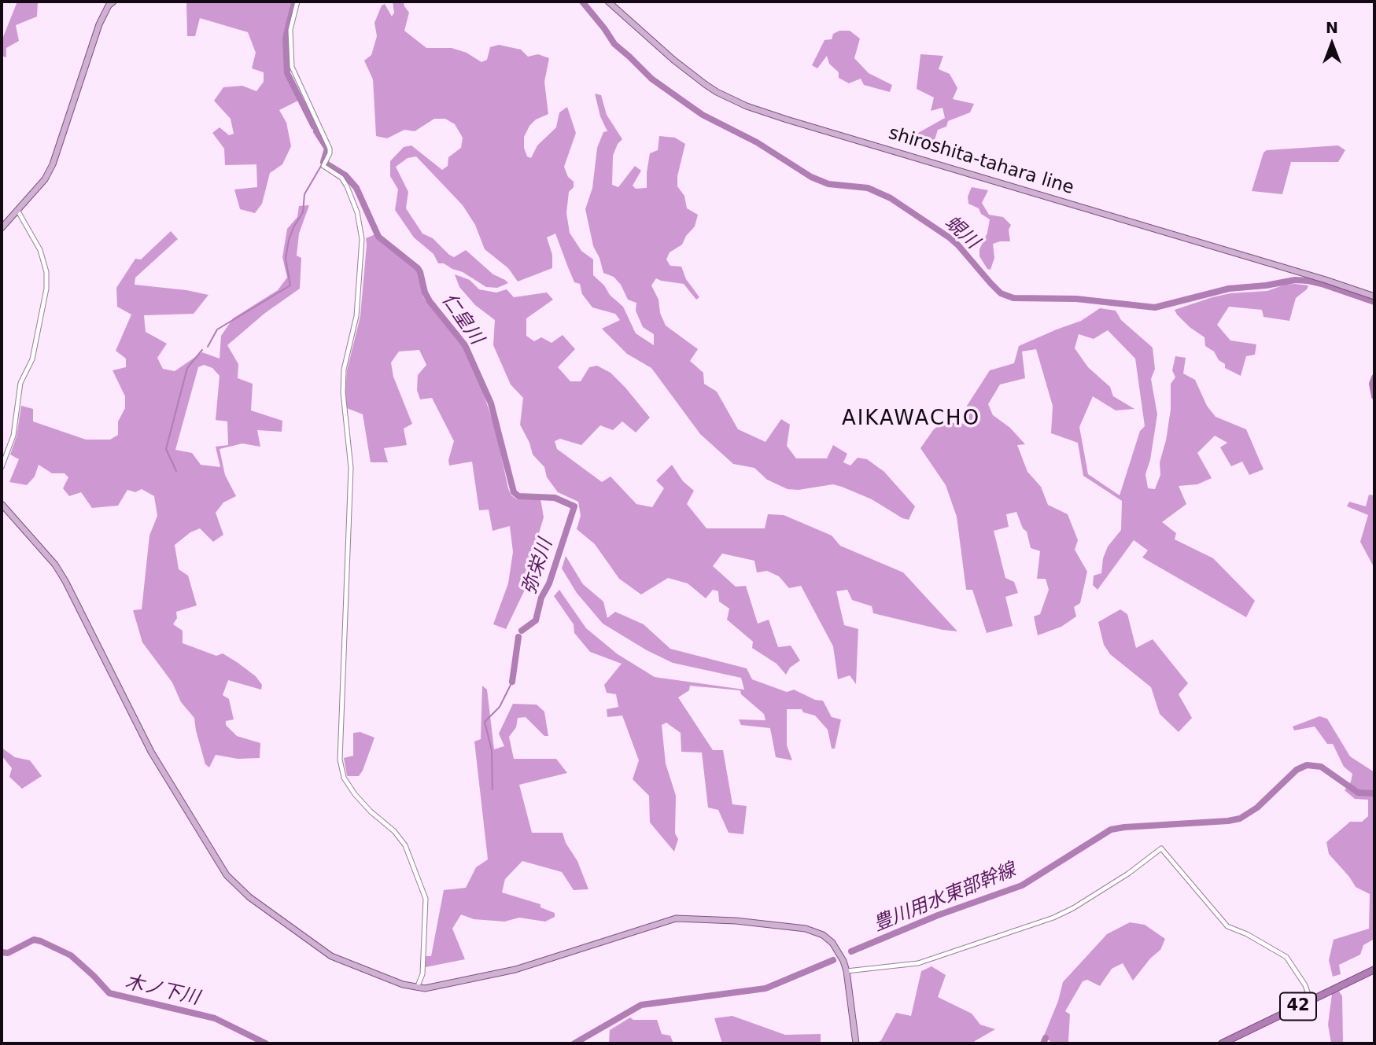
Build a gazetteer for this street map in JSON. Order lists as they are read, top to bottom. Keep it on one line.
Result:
{"streets":{"highway":["42"],"main road":["shiroshita-tahara line"]},"districts":["AIKAWACHO"],"water":["蜆川","仁皇川","弥栄川","豊川用水東部幹線","木ノ下川"],"north":"top"}
